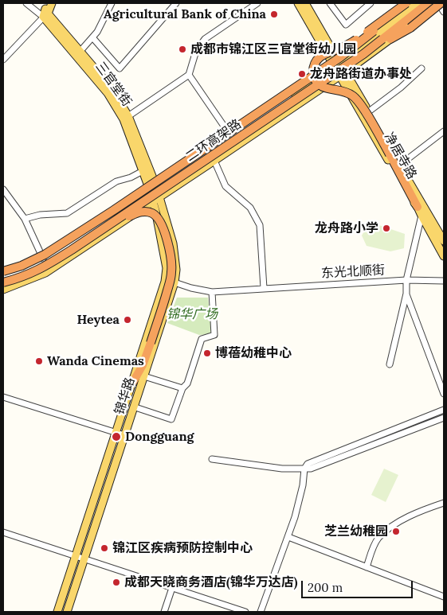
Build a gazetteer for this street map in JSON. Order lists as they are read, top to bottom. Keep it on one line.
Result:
{"streets":{"highway":["二环高架路"],"main road":["三官堂街","净居寺路","锦华路"],"street":["东光北顺街"]},"crossings":[["三官堂街","锦华路"],["东光北顺街","锦华路"]],"parks":["锦华广场"],"places":["Agricultural Bank of China","成都市锦江区三官堂街幼儿园","龙舟路街道办事处","龙舟路小学","Heytea","博蓓幼稚中心","Wanda Cinemas","Dongguang","芝兰幼稚园","锦江区疾病预防控制中心","成都天晓商务酒店(锦华万达店)"],"scale_bar":"200 m"}
